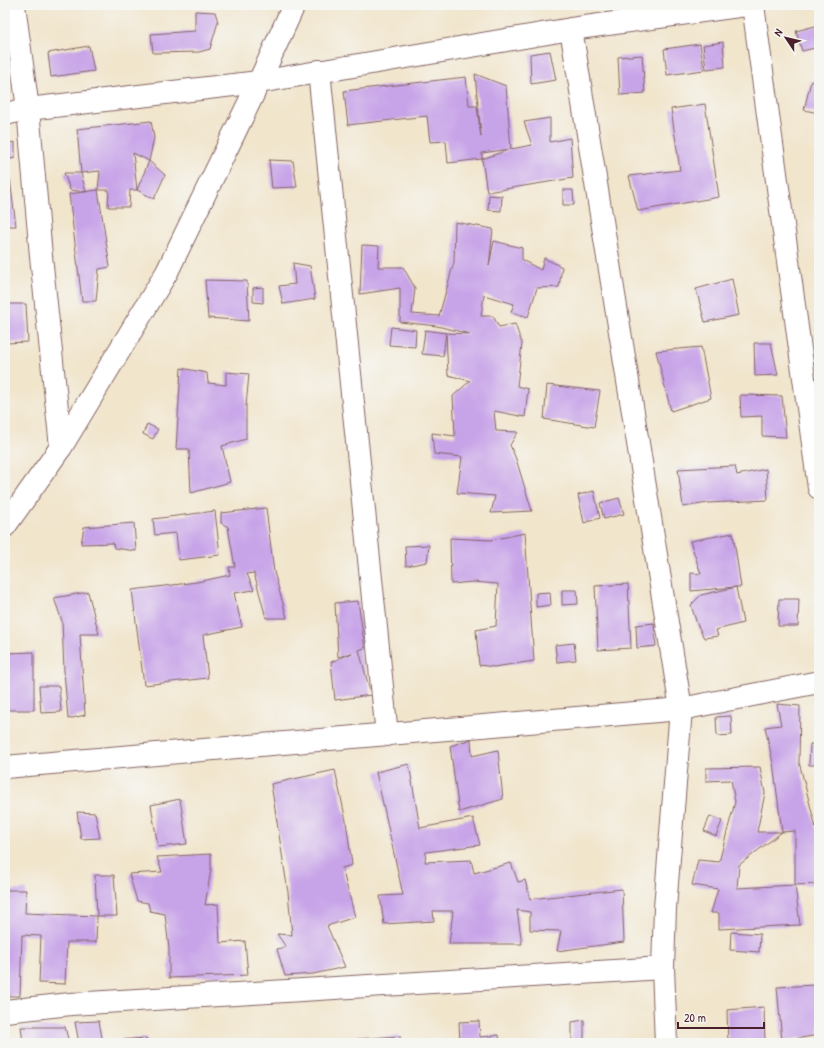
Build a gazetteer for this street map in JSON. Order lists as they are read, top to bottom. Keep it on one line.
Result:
{"scale_bar":"20 m","north":"top left"}
